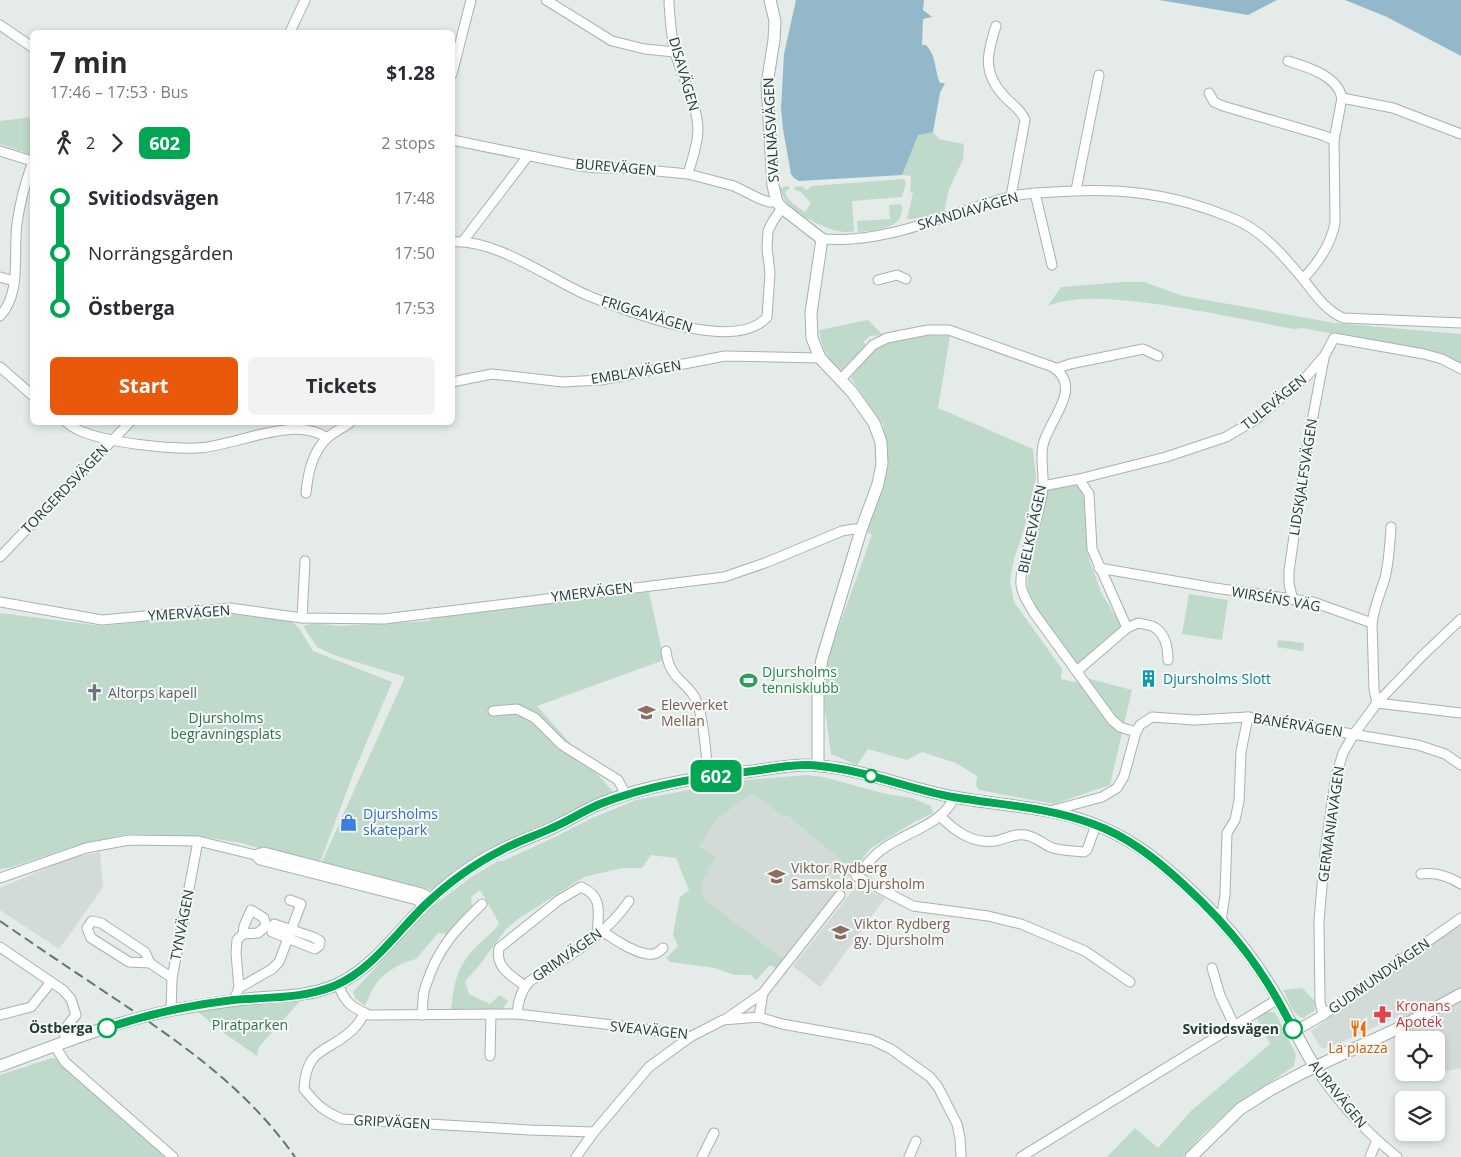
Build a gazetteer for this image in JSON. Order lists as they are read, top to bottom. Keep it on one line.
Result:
{"streets":{"street":["DISAVÄGEN","SVALNÄSVÄGEN","BUREVÄGEN","SKANDIAVÄGEN","FRIGGAVÄGEN","EMBLAVÄGEN","TULEVÄGEN","LIDSKJALFSVÄGEN","TORGERDSVÄGEN","BIELKEVÄGEN","YMERVÄGEN","WIRSÉNS VÄG","BANÉRVÄGEN","GERMANIAVÄGEN","TYNVÄGEN","GRIMVÄGEN","GUDMUNDVÄGEN","SVEAVÄGEN","AURAVÄGEN","GRIPVÄGEN"]},"crossings":[["DISAVÄGEN","BUREVÄGEN"],["SVALNÄSVÄGEN","BUREVÄGEN"],["SVALNÄSVÄGEN","FRIGGAVÄGEN"],["BUREVÄGEN","FRIGGAVÄGEN"],["TULEVÄGEN","LIDSKJALFSVÄGEN"],["TULEVÄGEN","BIELKEVÄGEN"],["LIDSKJALFSVÄGEN","WIRSÉNS VÄG"],["BIELKEVÄGEN","BANÉRVÄGEN"],["BANÉRVÄGEN","GERMANIAVÄGEN"],["GERMANIAVÄGEN","GUDMUNDVÄGEN"],["TYNVÄGEN","AURAVÄGEN"],["GRIMVÄGEN","SVEAVÄGEN"],["GUDMUNDVÄGEN","AURAVÄGEN"],["SVEAVÄGEN","AURAVÄGEN"],["SVEAVÄGEN","GRIPVÄGEN"]],"parks":["Djursholms begravningsplats","Piratparken"],"places":{"building":["Djursholms Slott"],"sports":["Djursholms tennisklubb"],"church":["Altorps kapell"],"school or university":["Elevverket Mellan","Viktor Rydberg Samskola Djursholm","Viktor Rydberg gy. Djursholm"],"shop":["Djursholms skatepark"],"pharmacy":["Kronans Apotek"],"other":["Östberga","Svitiodsvägen"],"restaurant":["La piazza"]},"lines":["bus line 602"],"page":{"on_map":"602","heading":["7 min","17:46 – 17:53 · Bus","$1.28"],"legs":["2","602","2 stops"],"list":[{"name":"Svitiodsvägen","value":"17:48"},{"name":"Norrängsgården","value":"17:50"},{"name":"Östberga","value":"17:53"}],"buttons":["Start","Tickets"]}}
